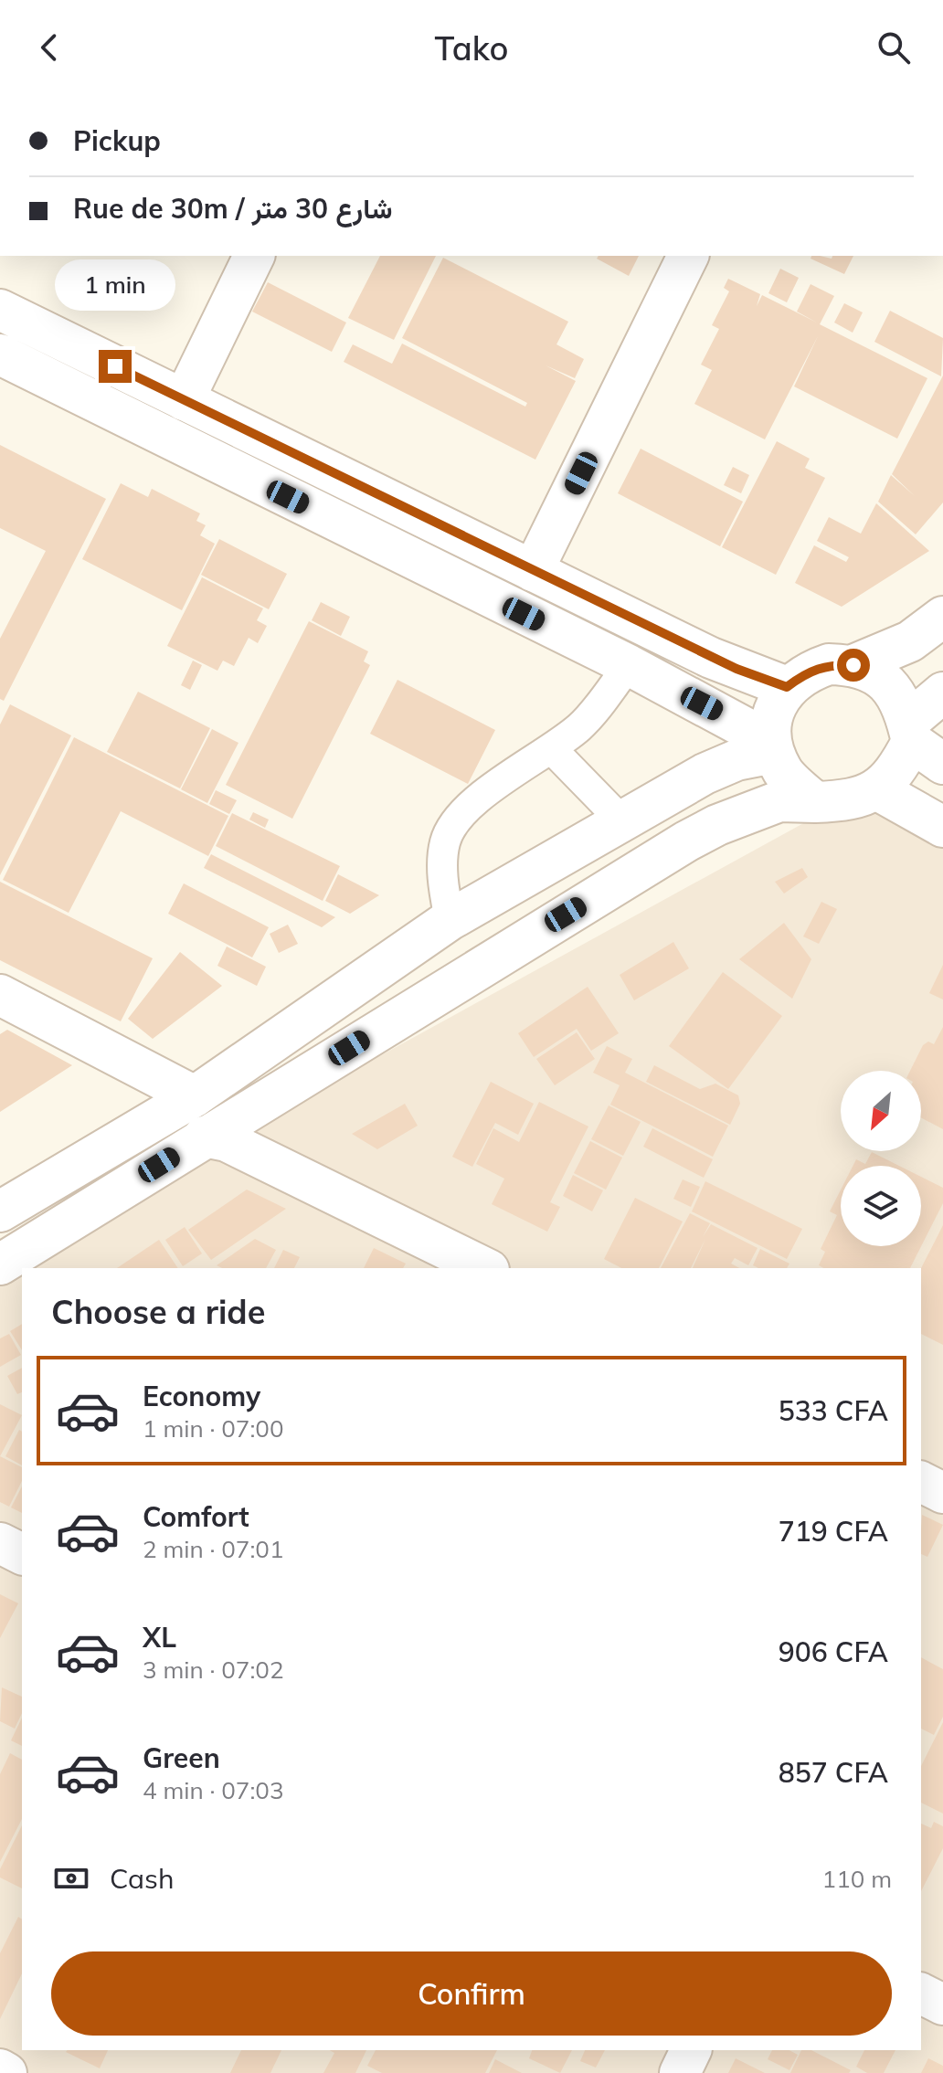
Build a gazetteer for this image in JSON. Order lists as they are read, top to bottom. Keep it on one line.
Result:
{"north":"bottom left","page":{"header":"Tako","banner":["Pickup","Rue de 30m / شارع 30 متر"],"bubble":"1 min","heading":"Choose a ride","list":[{"name":"Economy","note":"1 min · 07:00","value":"533 CFA"},{"name":"Comfort","note":"2 min · 07:01","value":"719 CFA"},{"name":"XL","note":"3 min · 07:02","value":"906 CFA"},{"name":"Green","note":"4 min · 07:03","value":"857 CFA"}],"pay":["Cash","110 m"],"buttons":"Confirm"}}
